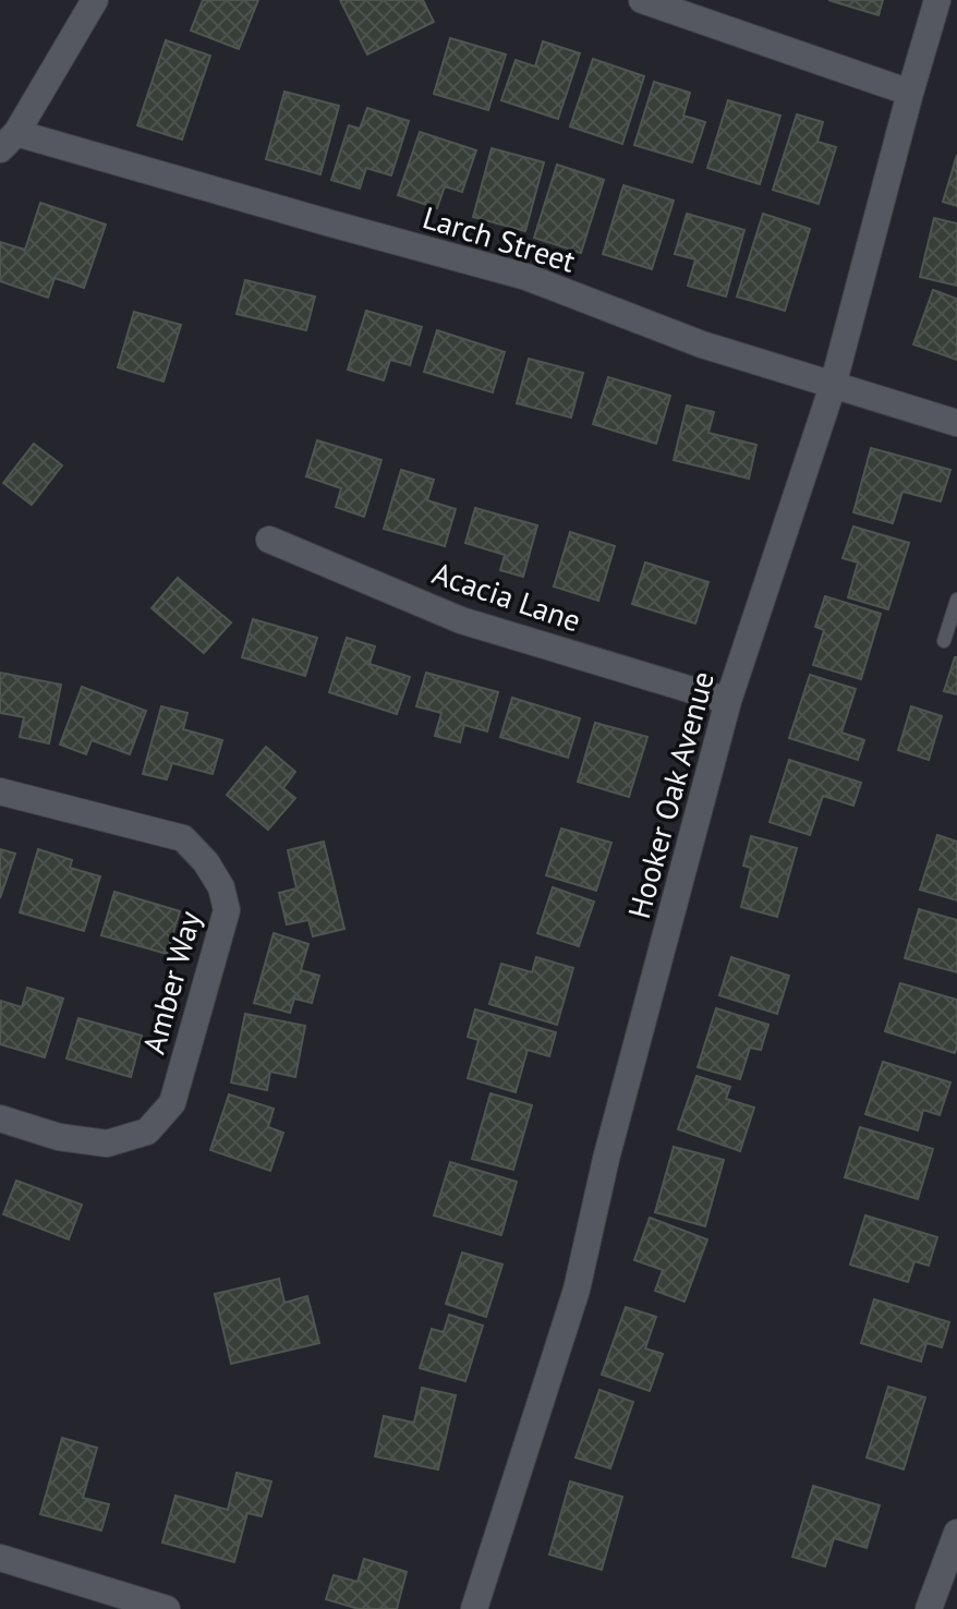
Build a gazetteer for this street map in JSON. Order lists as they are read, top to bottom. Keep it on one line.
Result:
{"streets":{"street":["Larch Street","Acacia Lane","Hooker Oak Avenue","Amber Way"]},"crossings":[["Larch Street","Hooker Oak Avenue"],["Acacia Lane","Hooker Oak Avenue"]]}
